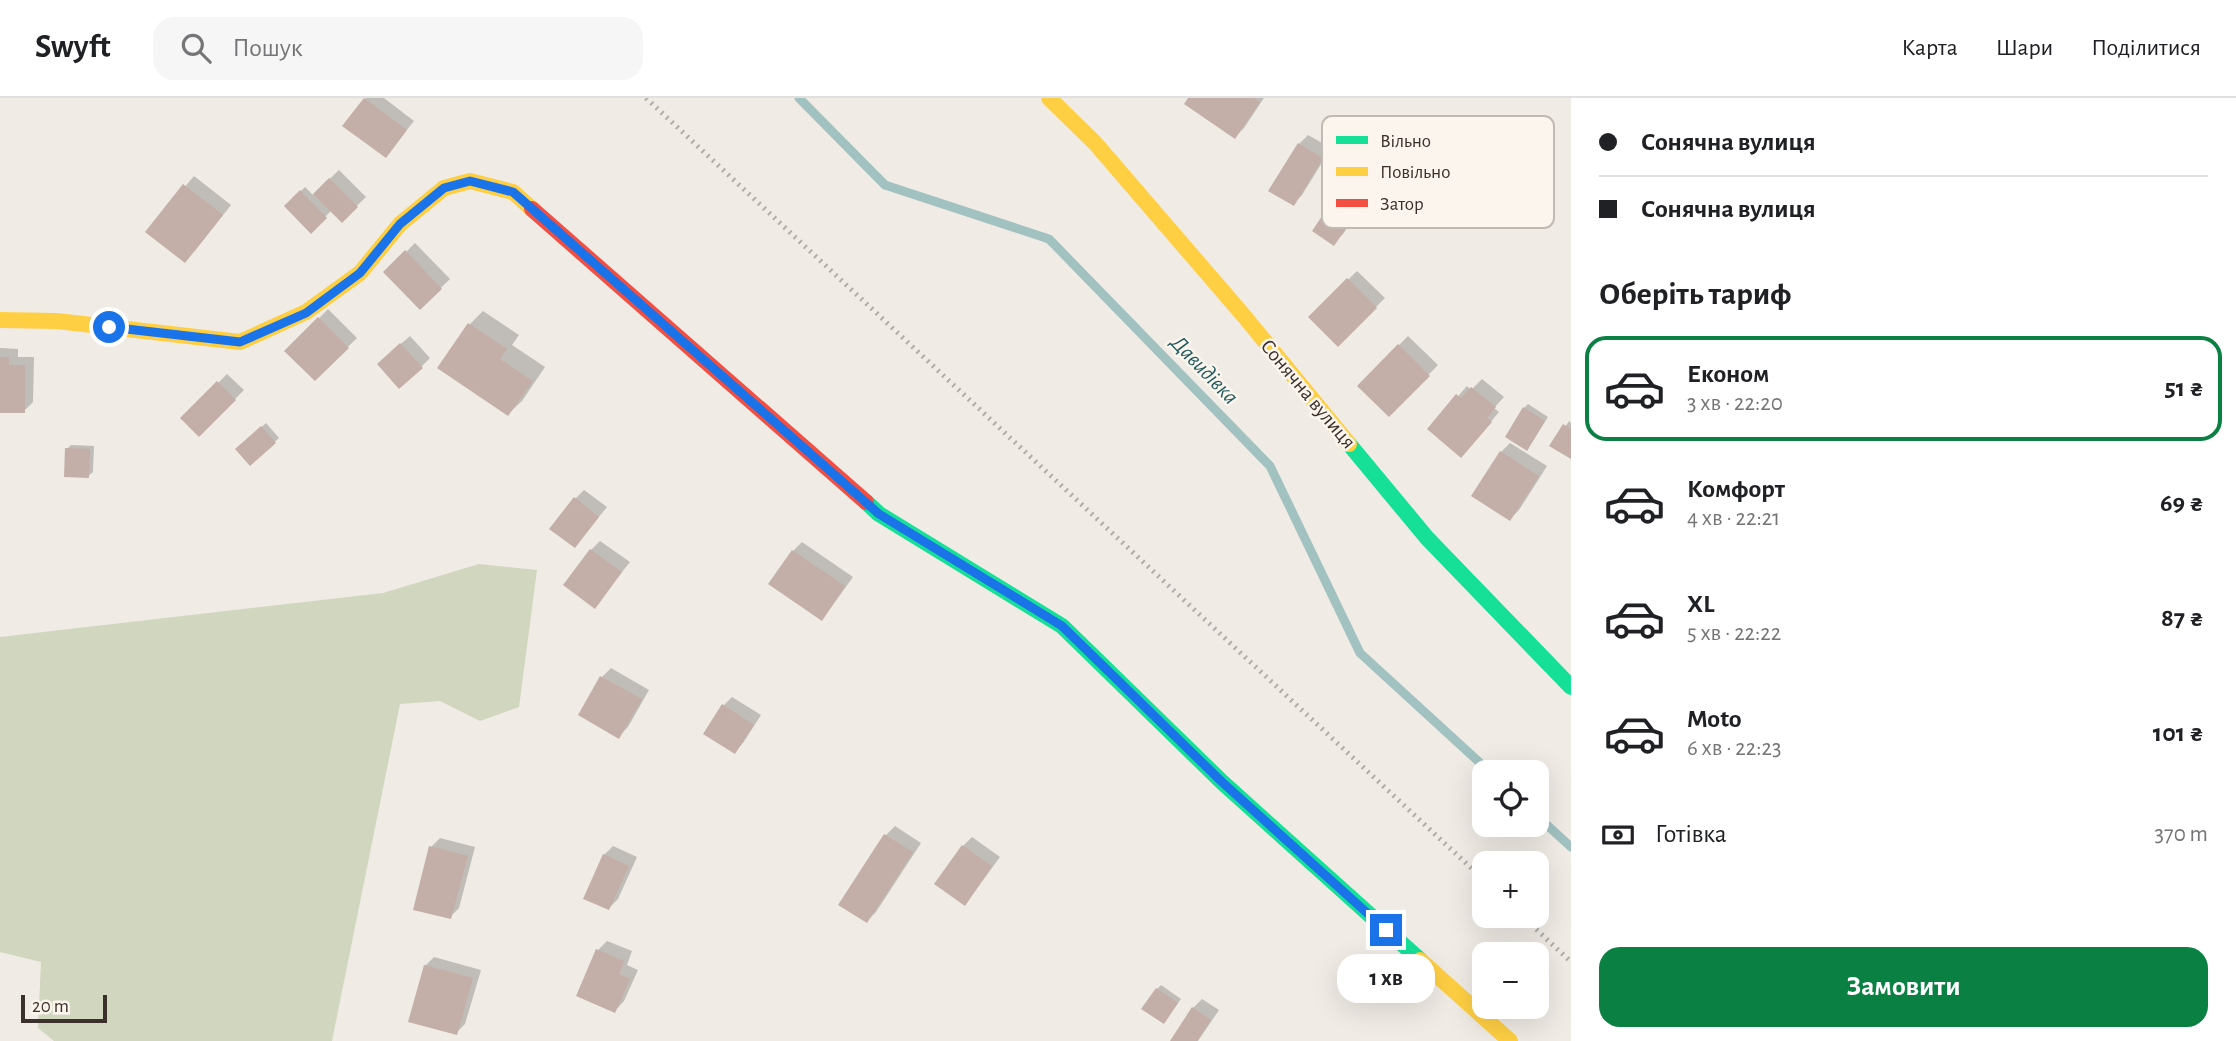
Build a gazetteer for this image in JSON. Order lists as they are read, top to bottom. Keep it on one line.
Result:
{"streets":{"street":["Сонячна вулиця"]},"water":["Давидівка"],"legend":["Вільно","Повільно","Затор"],"scale_bar":"20 m","page":{"header":"Swyft","search":"Пошук","nav":["Карта","Шари","Поділитися"],"banner":["Сонячна вулиця","Сонячна вулиця"],"heading":"Оберіть тариф","list":[{"name":"Економ","note":"3 хв · 22:20","value":"51 ₴"},{"name":"Комфорт","note":"4 хв · 22:21","value":"69 ₴"},{"name":"XL","note":"5 хв · 22:22","value":"87 ₴"},{"name":"Moto","note":"6 хв · 22:23","value":"101 ₴"}],"map_buttons":["+","−"],"pay":["Готівка","370 m"],"buttons":"Замовити","bubble":"1 хв","scale":"20 m"}}
